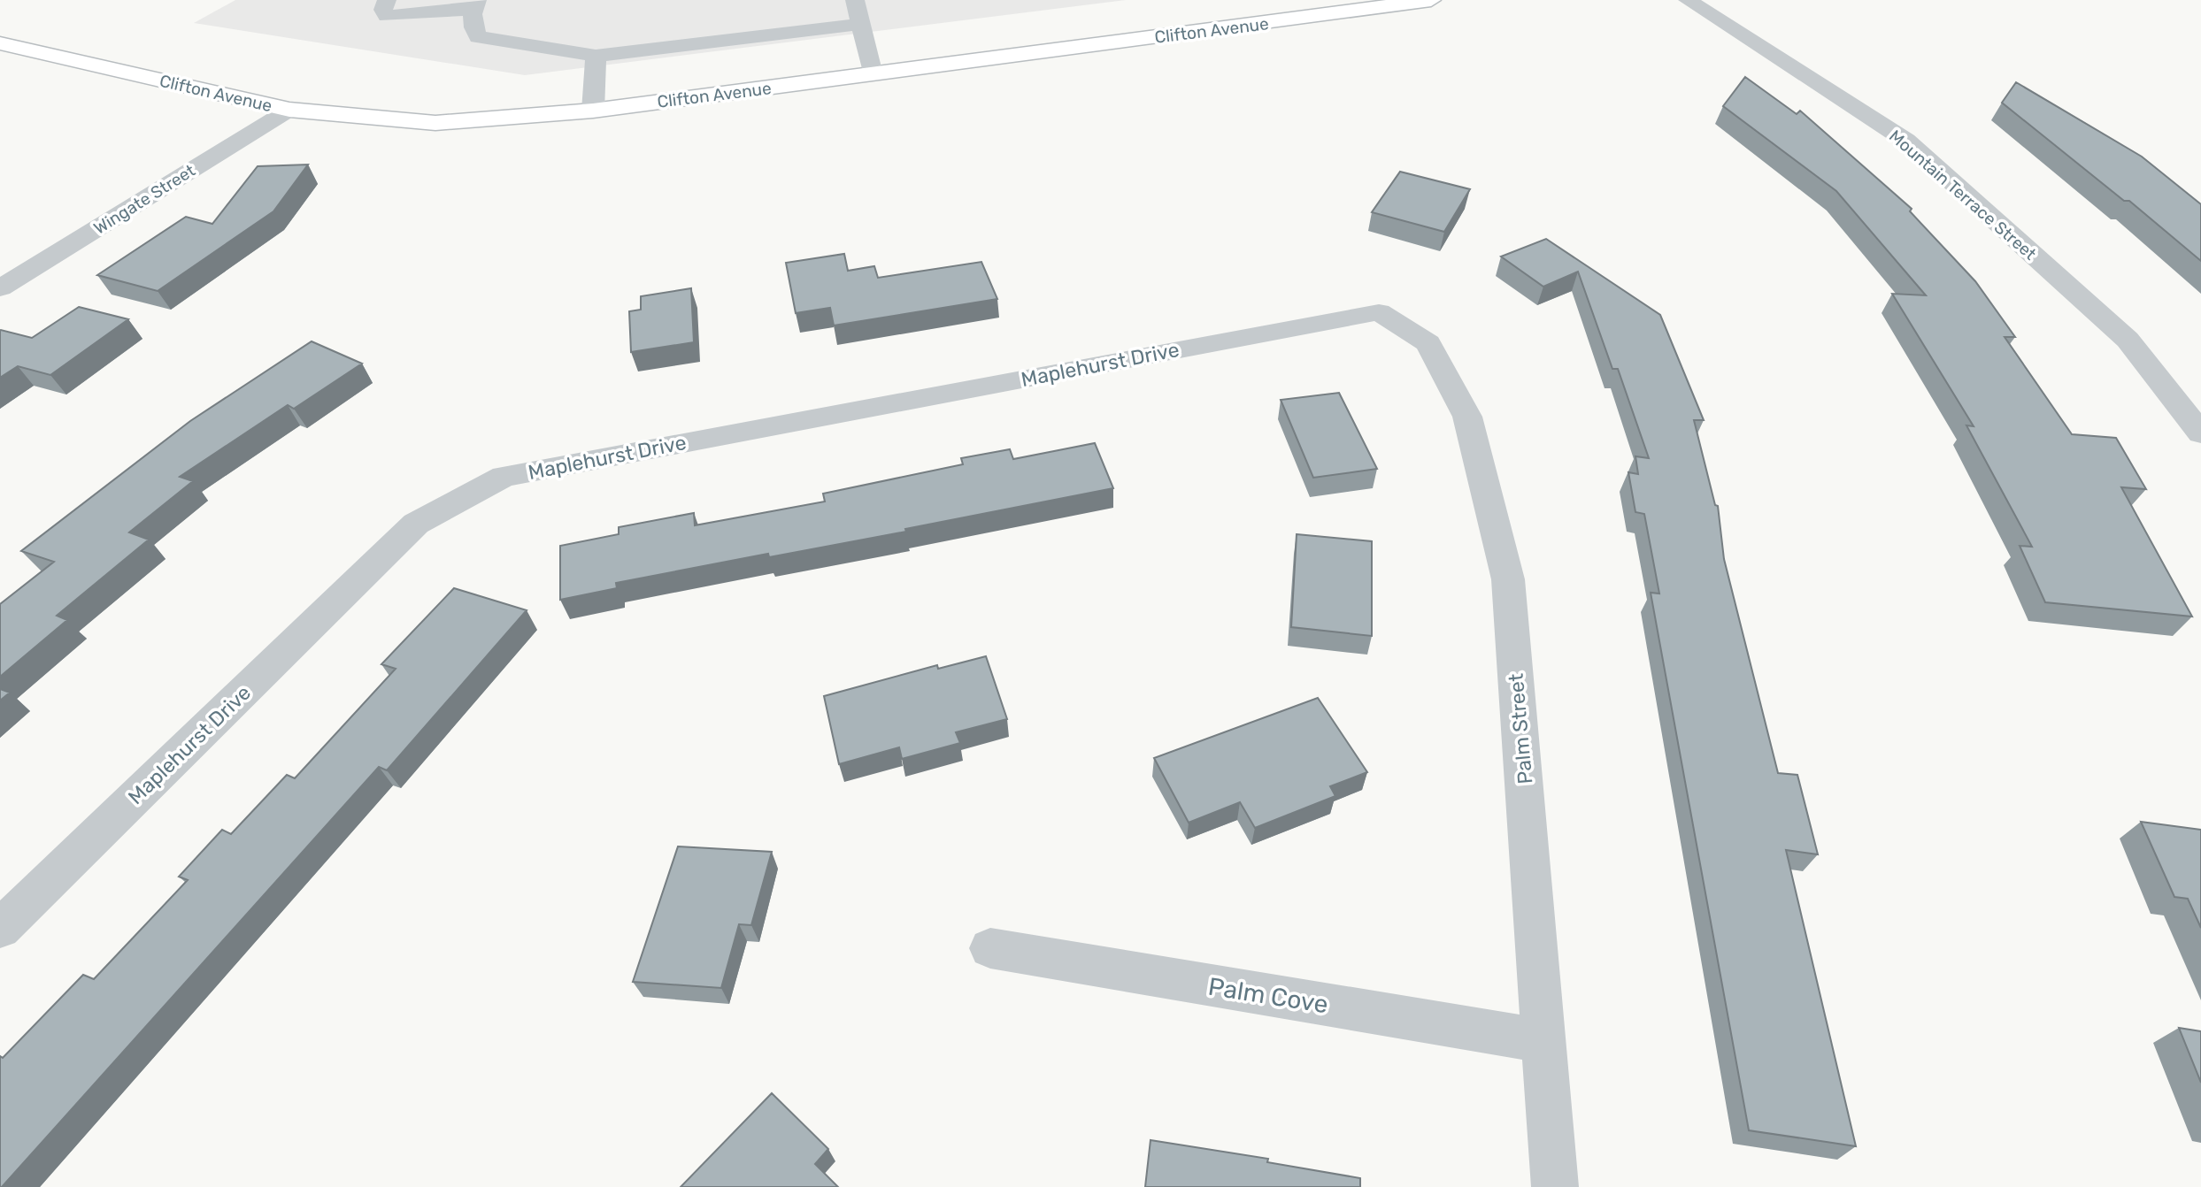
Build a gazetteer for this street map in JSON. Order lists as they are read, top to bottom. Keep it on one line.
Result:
{"streets":{"main road":["Clifton Avenue"],"street":["Mountain Terrace Street","Wingate Street","Maplehurst Drive","Palm Street","Palm Cove"]},"crossings":[["Clifton Avenue","Wingate Street"],["Maplehurst Drive","Palm Street"],["Palm Street","Palm Cove"]]}
